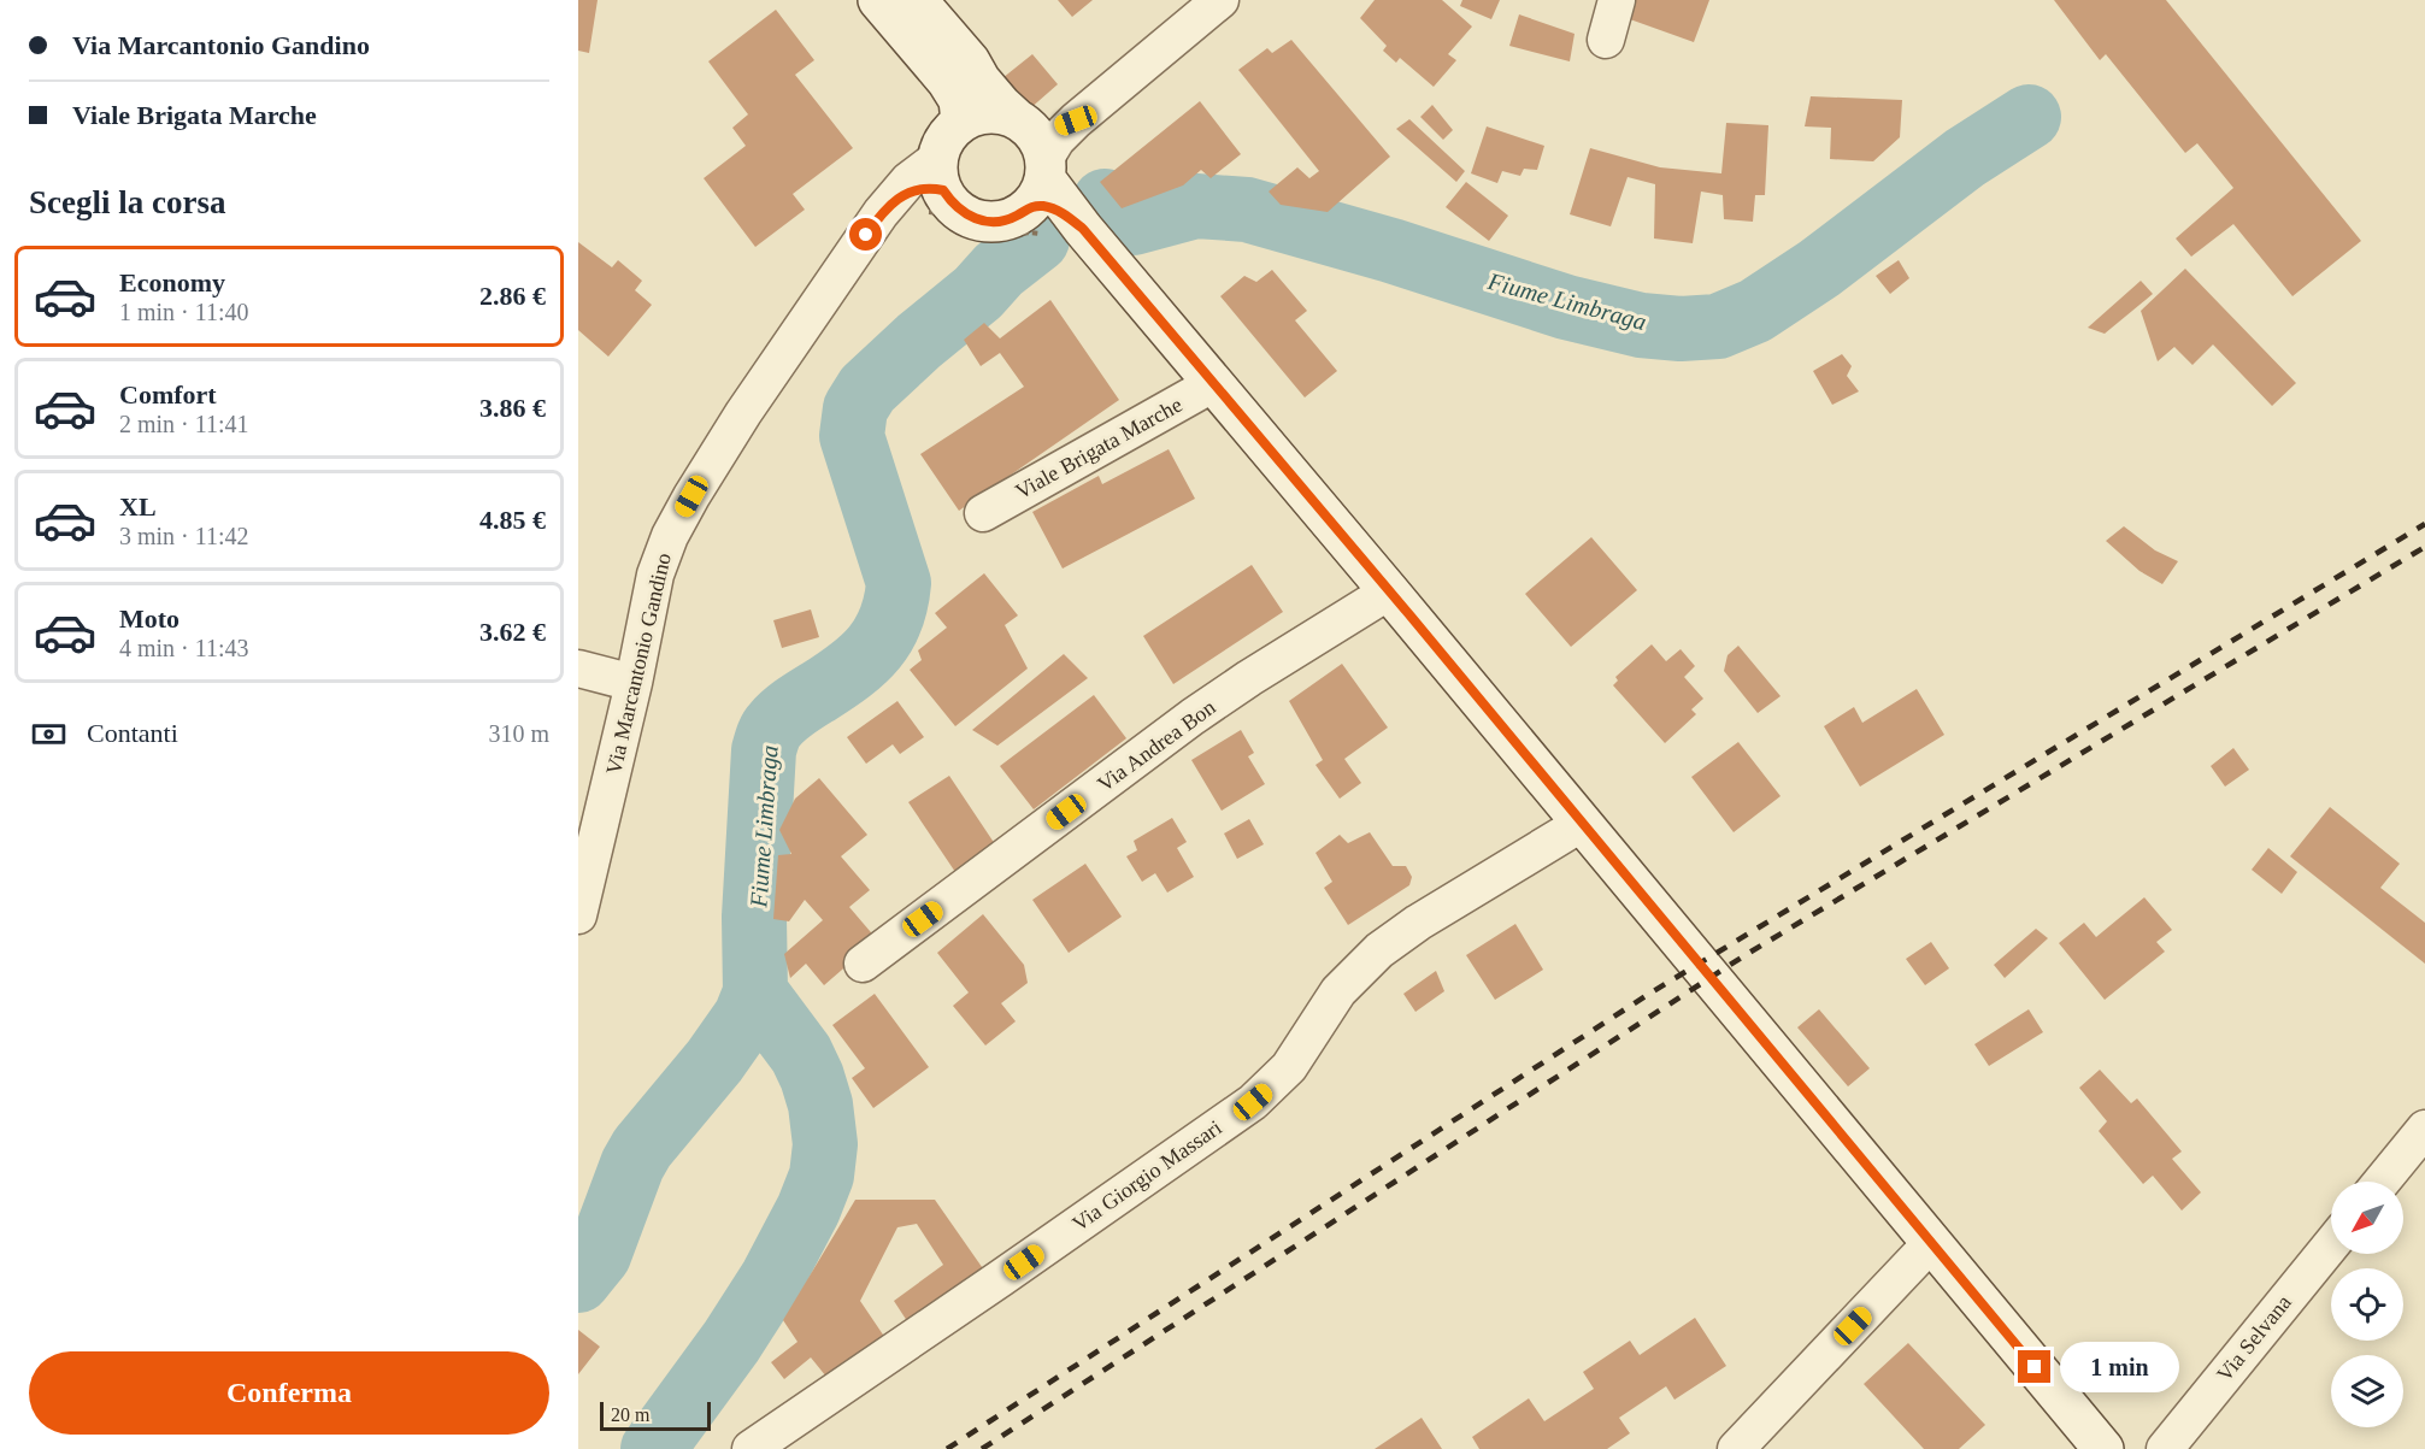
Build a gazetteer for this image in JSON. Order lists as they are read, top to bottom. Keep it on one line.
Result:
{"streets":{"street":["Viale Brigata Marche","Via Marcantonio Gandino","Via Andrea Bon","Via Giorgio Massari","Via Selvana"]},"water":["Fiume Limbraga"],"scale_bar":"20 m","north":"bottom left","page":{"banner":["Via Marcantonio Gandino","Viale Brigata Marche"],"heading":"Scegli la corsa","list":[{"name":"Economy","note":"1 min · 11:40","value":"2.86 €"},{"name":"Comfort","note":"2 min · 11:41","value":"3.86 €"},{"name":"XL","note":"3 min · 11:42","value":"4.85 €"},{"name":"Moto","note":"4 min · 11:43","value":"3.62 €"}],"pay":["Contanti","310 m"],"buttons":"Conferma","bubble":"1 min","scale":"20 m"}}
